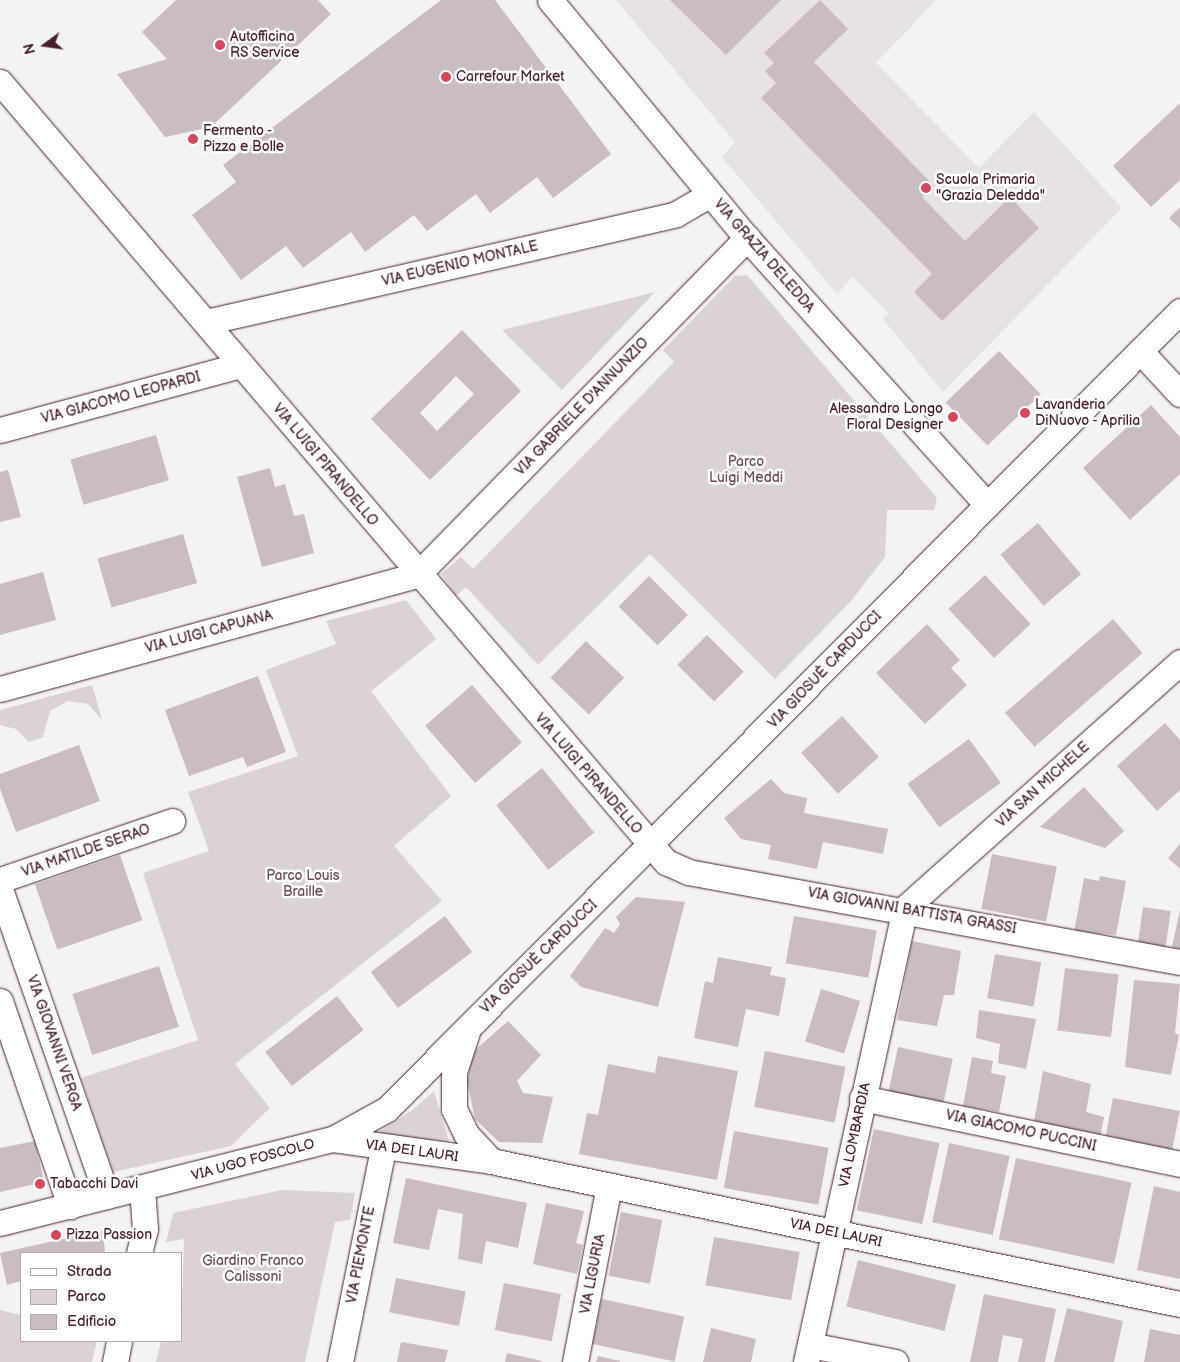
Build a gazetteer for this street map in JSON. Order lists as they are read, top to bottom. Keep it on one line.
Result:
{"streets":{"street":["VIA GRAZIA DELEDDA","VIA EUGENIO MONTALE","VIA GIACOMO LEOPARDI","VIA GABRIELE D'ANNUNZIO","VIA LUIGI PIRANDELLO","VIA LUIGI CAPUANA","VIA GIOSUÈ CARDUCCI","VIA SAN MICHELE","VIA MATILDE SERAO","VIA GIOVANNI BATTISTA GRASSI","VIA GIOVANNI VERGA","VIA GIACOMO PUCCINI","VIA LOMBARDIA","VIA DEI LAURI","VIA UGO FOSCOLO","VIA PIEMONTE","VIA LIGURIA"]},"crossings":[["VIA GRAZIA DELEDDA","VIA EUGENIO MONTALE"],["VIA GRAZIA DELEDDA","VIA GABRIELE D'ANNUNZIO"],["VIA GRAZIA DELEDDA","VIA GIOSUÈ CARDUCCI"],["VIA EUGENIO MONTALE","VIA LUIGI PIRANDELLO"],["VIA GIACOMO LEOPARDI","VIA LUIGI PIRANDELLO"],["VIA GABRIELE D'ANNUNZIO","VIA LUIGI PIRANDELLO"],["VIA GABRIELE D'ANNUNZIO","VIA LUIGI CAPUANA"],["VIA LUIGI PIRANDELLO","VIA LUIGI CAPUANA"],["VIA LUIGI PIRANDELLO","VIA GIOSUÈ CARDUCCI"],["VIA LUIGI PIRANDELLO","VIA GIOVANNI BATTISTA GRASSI"],["VIA GIOSUÈ CARDUCCI","VIA GIOVANNI BATTISTA GRASSI"],["VIA GIOSUÈ CARDUCCI","VIA DEI LAURI"],["VIA GIOSUÈ CARDUCCI","VIA UGO FOSCOLO"],["VIA SAN MICHELE","VIA GIOVANNI BATTISTA GRASSI"],["VIA SAN MICHELE","VIA LOMBARDIA"],["VIA GIOVANNI BATTISTA GRASSI","VIA LOMBARDIA"],["VIA GIOVANNI VERGA","VIA UGO FOSCOLO"],["VIA GIACOMO PUCCINI","VIA LOMBARDIA"],["VIA LOMBARDIA","VIA DEI LAURI"],["VIA DEI LAURI","VIA UGO FOSCOLO"],["VIA DEI LAURI","VIA PIEMONTE"],["VIA DEI LAURI","VIA LIGURIA"]],"parks":["Parco Luigi Meddi","Parco Louis Braille","Giardino Franco Calissoni"],"places":["Autofficina RS Service","Carrefour Market","Fermento - Pizza e Bolle","Scuola Primaria \"Grazia Deledda\"","Lavanderia DiNuovo - Aprilia","Alessandro Longo Floral Designer","Tabacchi Davi","Pizza Passion"],"legend":["Strada","Parco","Edificio"],"north":"left"}
